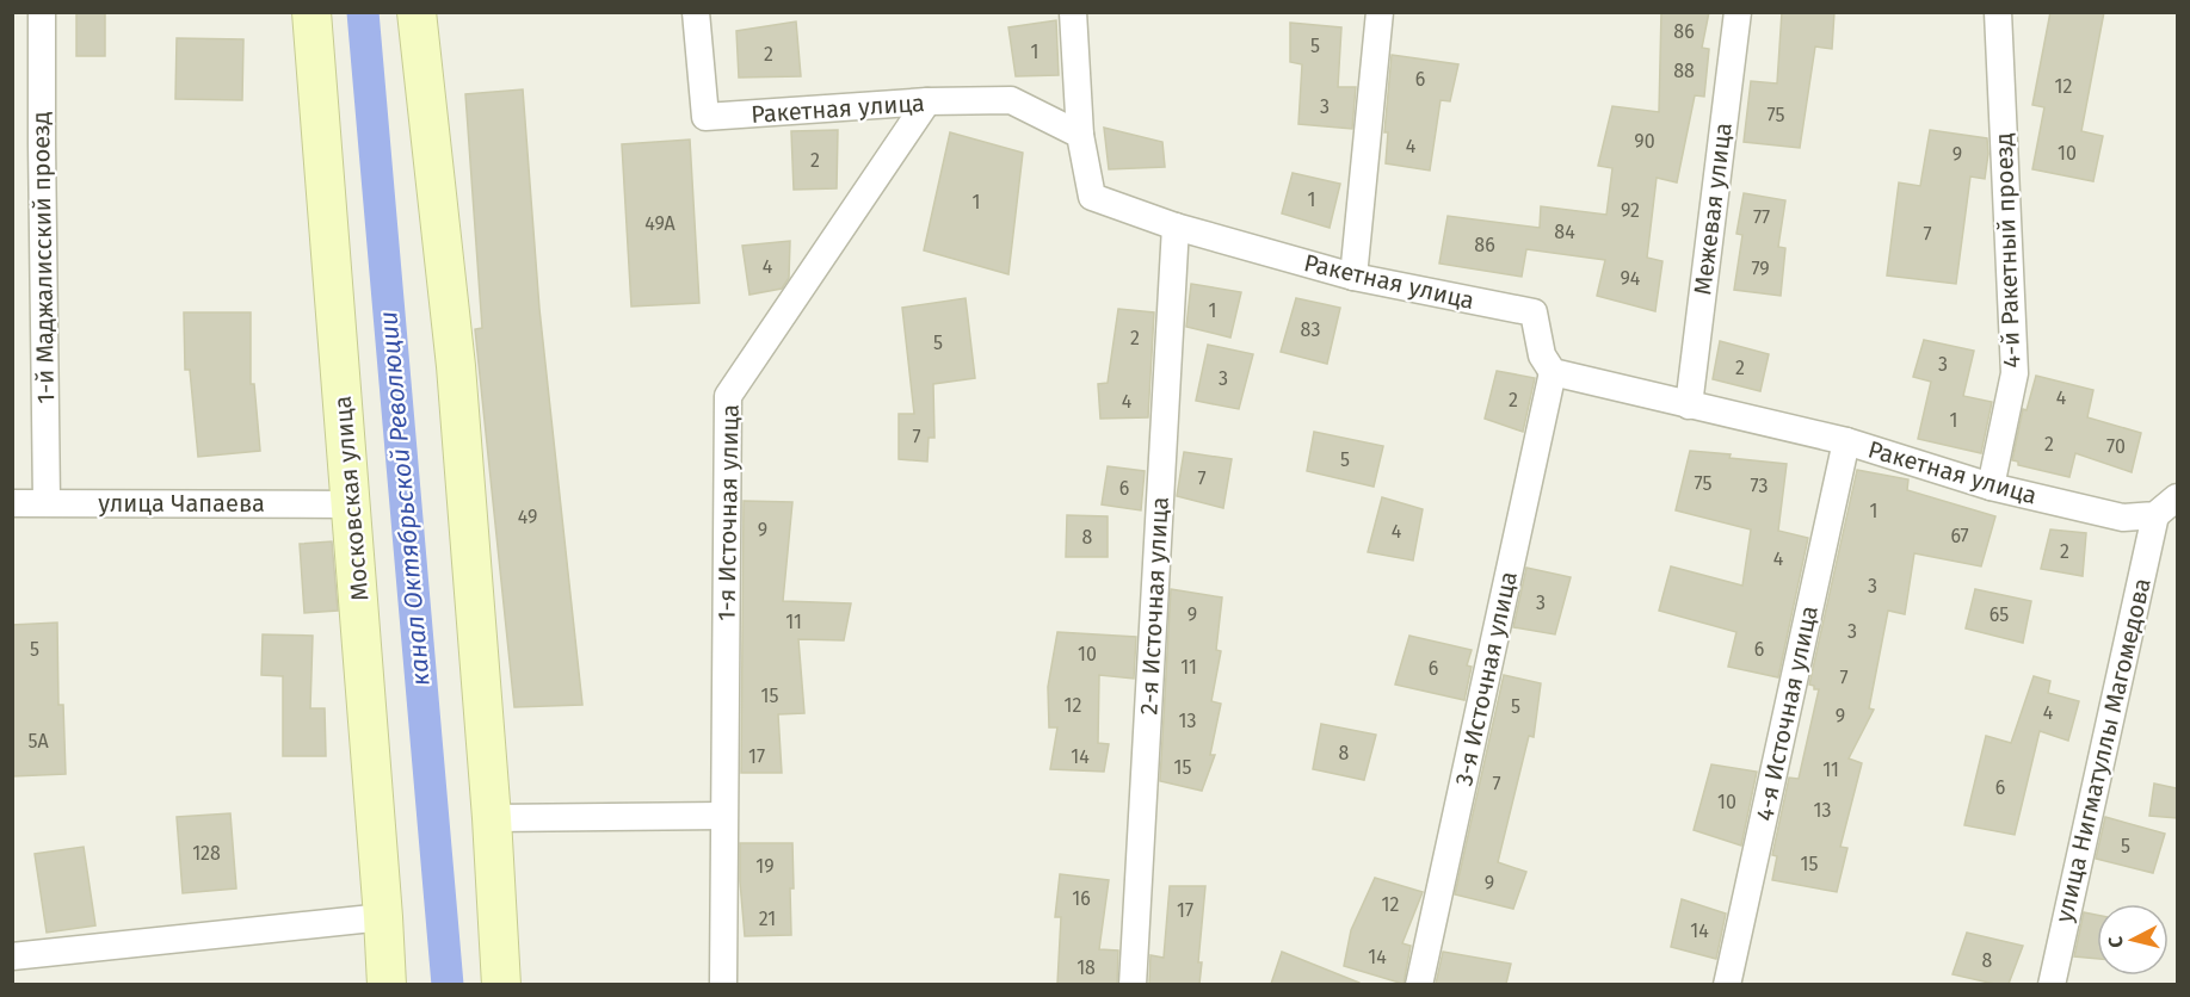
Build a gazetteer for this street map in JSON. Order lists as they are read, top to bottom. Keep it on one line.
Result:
{"streets":{"main road":["Московская улица"],"street":["Ракетная улица","Межевая улица","4-й Ракетный проезд","1-й Маджалисский проезд","улица Чапаева","1-я Источная улица","2-я Источная улица","3-я Источная улица","4-я Источная улица","улица Нигматуллы Магомедова"]},"crossings":[["Ракетная улица","Межевая улица"],["Ракетная улица","4-й Ракетный проезд"],["Ракетная улица","1-я Источная улица"],["Ракетная улица","2-я Источная улица"],["Ракетная улица","3-я Источная улица"],["Ракетная улица","4-я Источная улица"],["Ракетная улица","улица Нигматуллы Магомедова"],["1-й Маджалисский проезд","улица Чапаева"],["Московская улица","улица Чапаева"]],"water":["канал Октябрьской Революции"],"house_numbers":["86","5","1","2","88","6","12","3","75","90","4","10","9","2","1","1","92","77","49А","84","7","86","4","79","94","1","83","2","5","3","2","3","4","2","4","1","7","2","70","5","7","75","73","6","1","49","9","4","67","8","2","4","3","3","9","65","11","3","5","6","10","11","6","7","15","12","5","4","9","13","5А","8","17","14","15","11","7","6","10","13","5","128","15","19","9","16","12","17","21","14","14","8","18"],"north":"left"}
